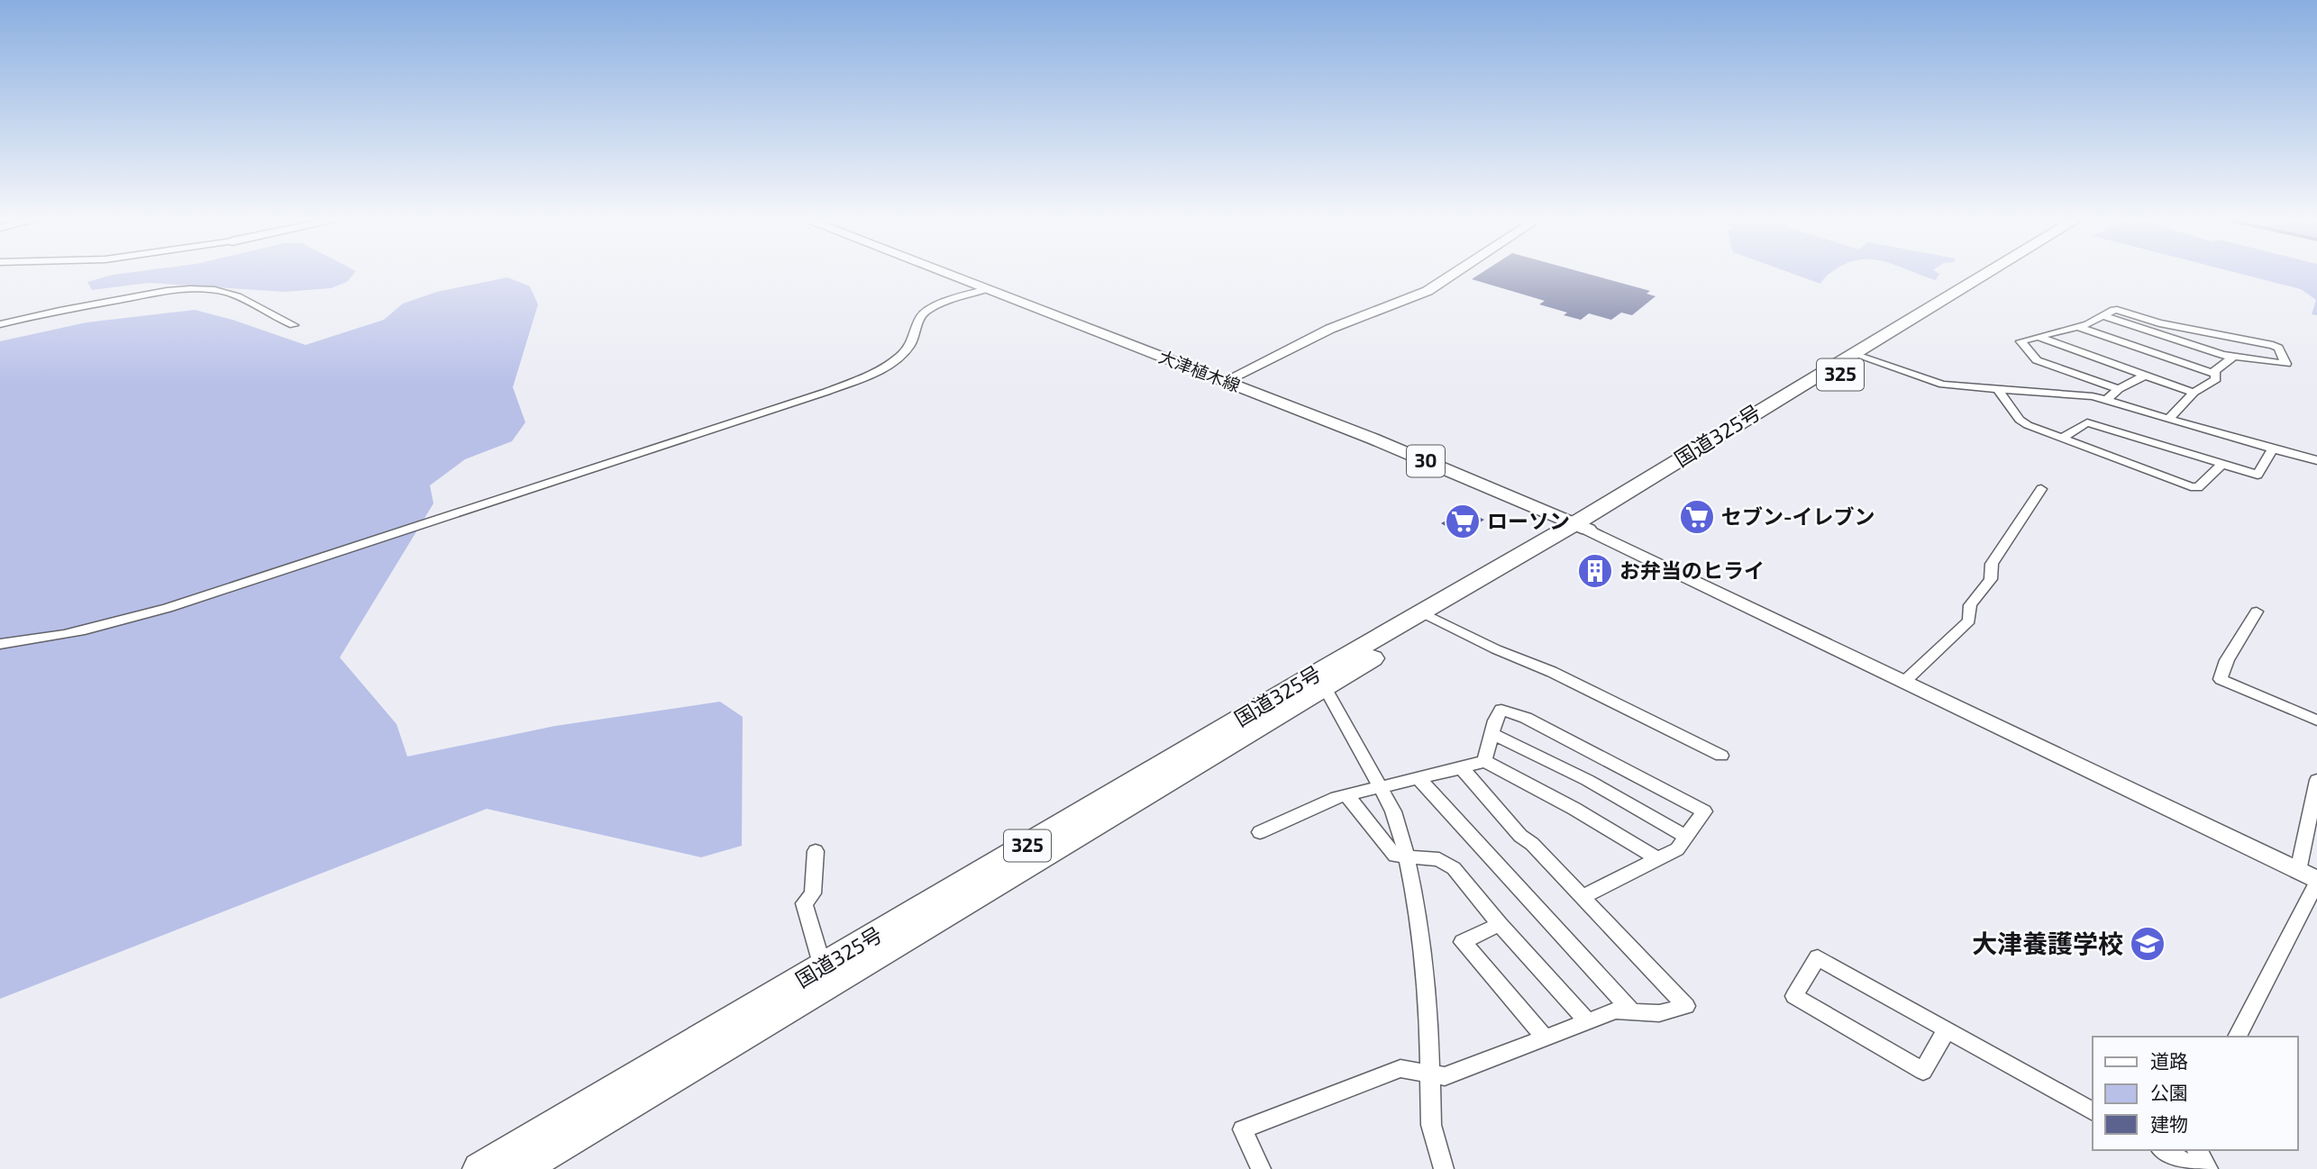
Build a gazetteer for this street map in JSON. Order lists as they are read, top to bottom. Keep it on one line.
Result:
{"streets":{"highway":["325","国道325号"],"main road":["大津植木線","30"]},"crossings":[["大津植木線","国道325号"]],"places":{"supermarket":["セブン-イレブン","ローソン"],"building":["お弁当のヒライ"],"school or university":["大津養護学校"]},"legend":["道路","公園","建物"]}
